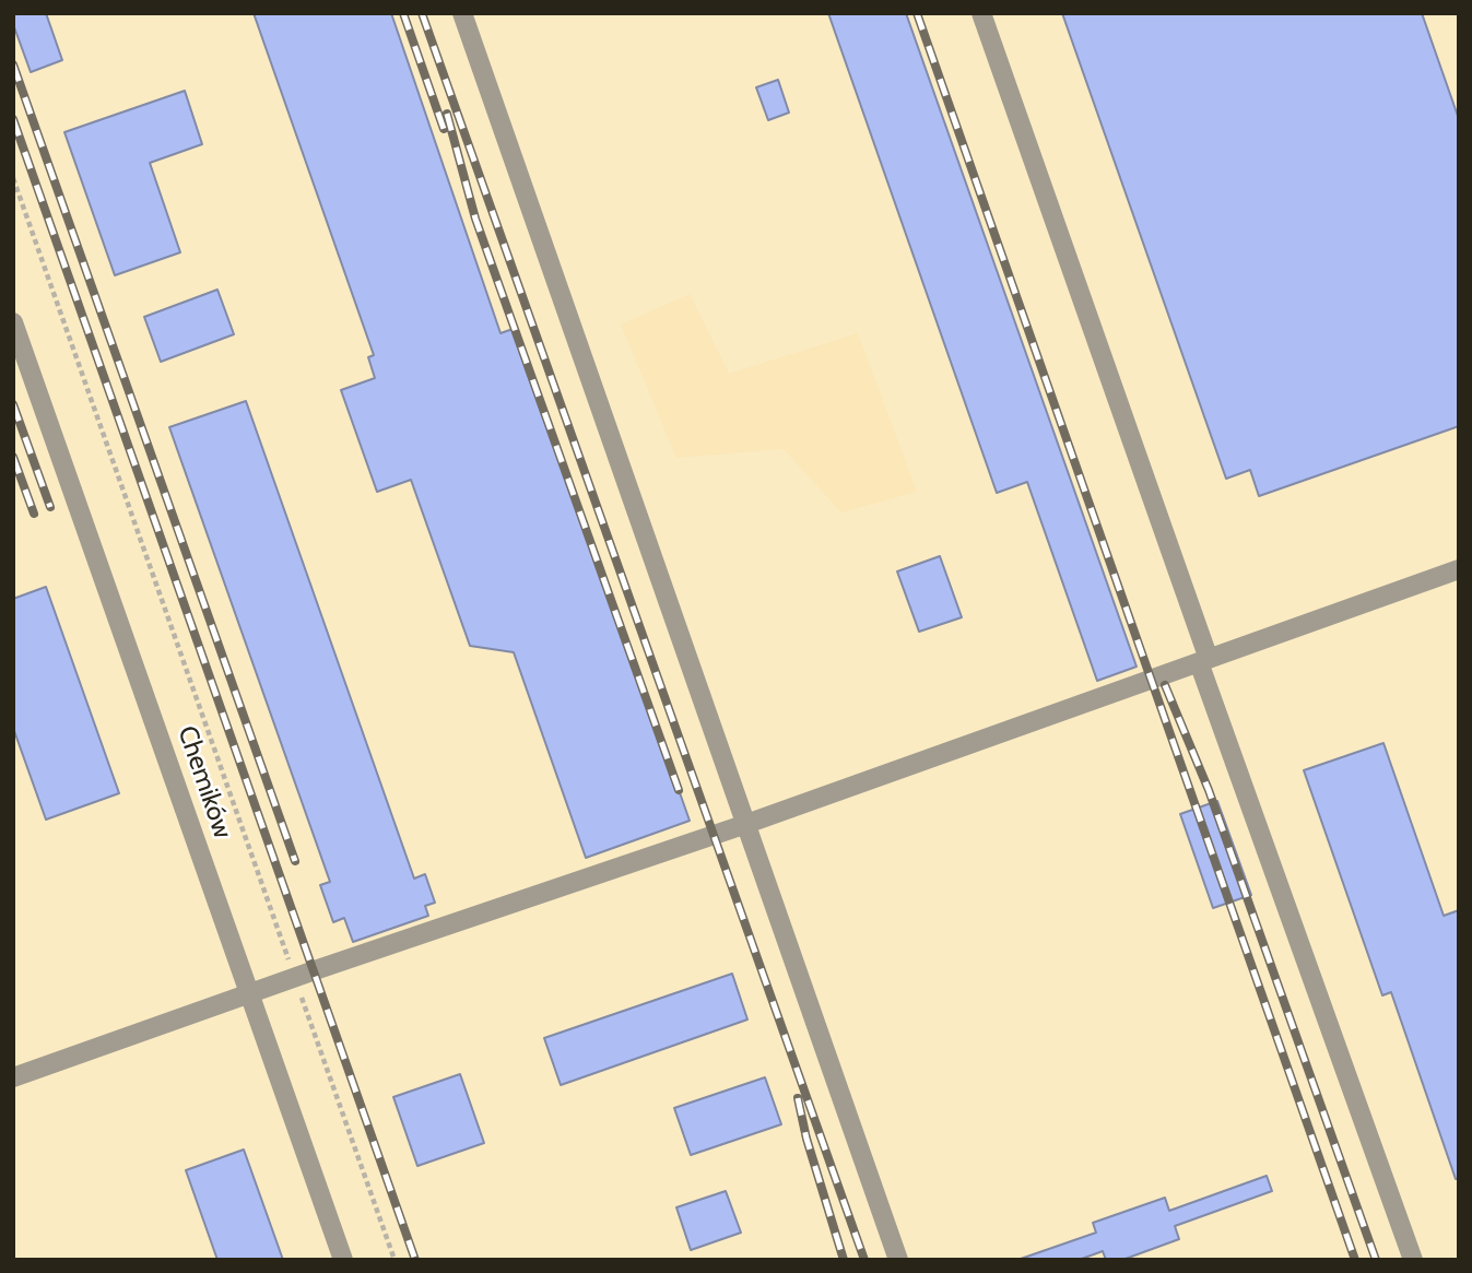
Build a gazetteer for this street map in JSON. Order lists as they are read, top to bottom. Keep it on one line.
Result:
{"streets":{"lane":["Chemików"]}}
